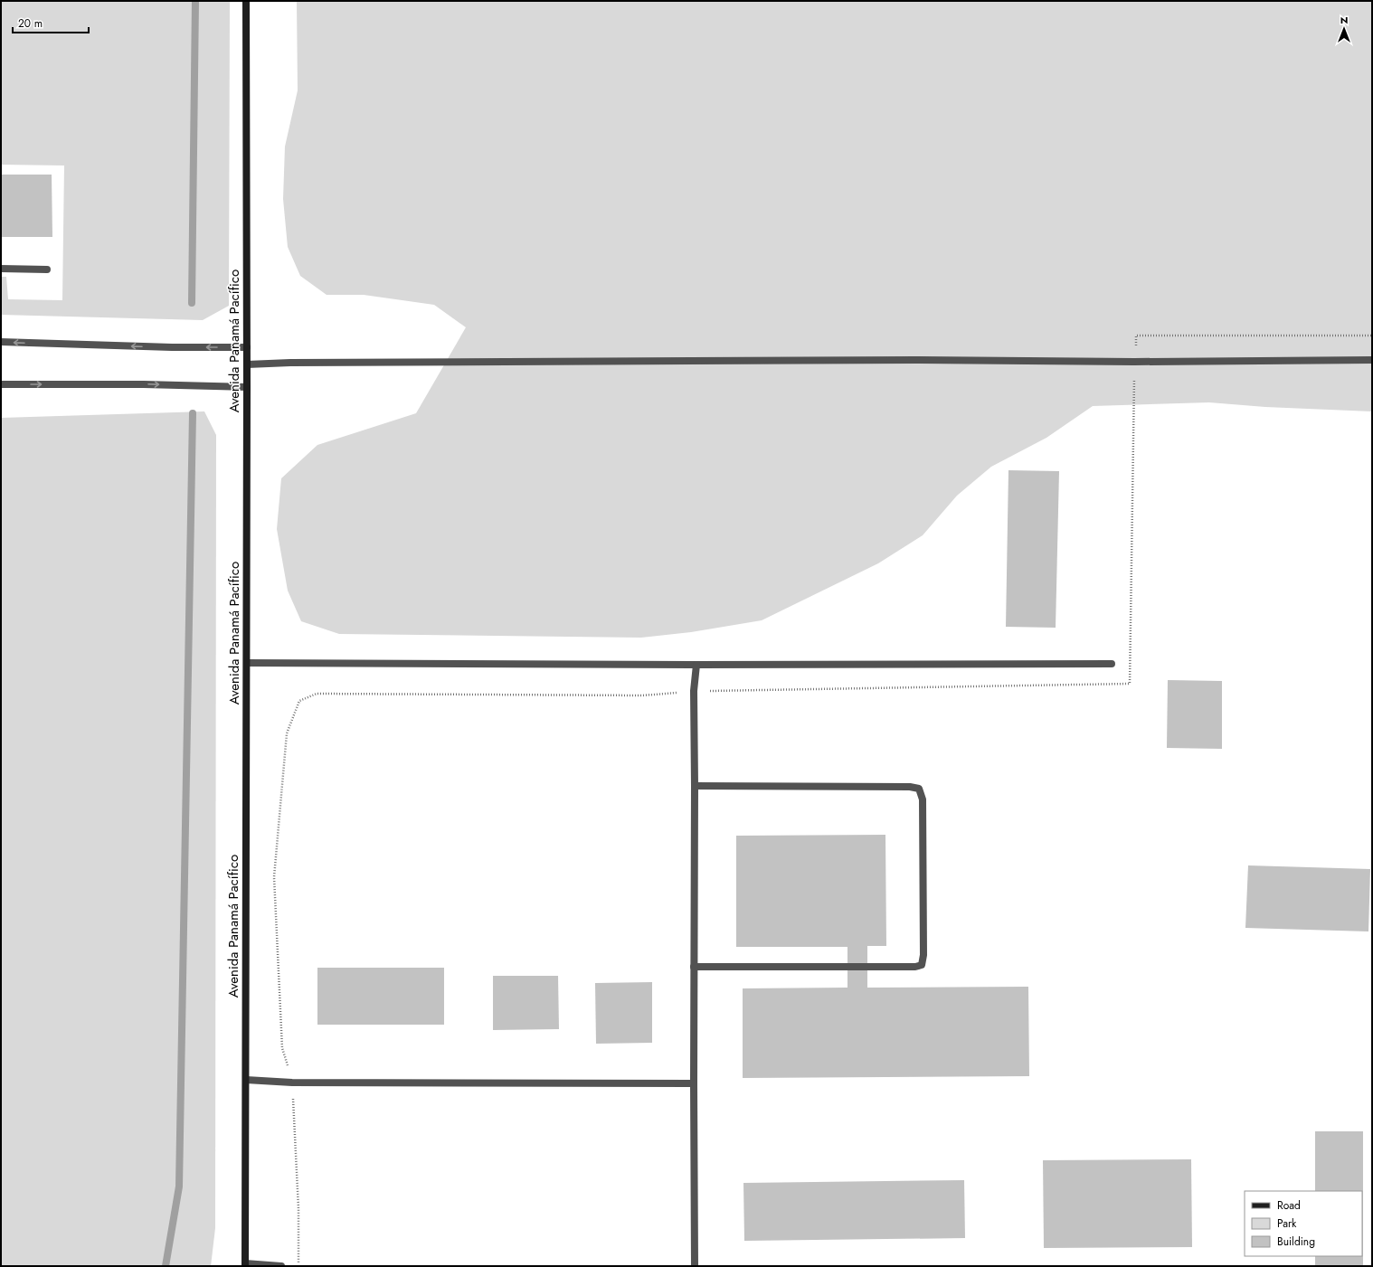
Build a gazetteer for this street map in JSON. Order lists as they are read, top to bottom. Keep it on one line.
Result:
{"streets":{"main road":["Avenida Panamá Pacífico"]},"legend":["Road","Park","Building"],"scale_bar":"20 m","north":"top"}
